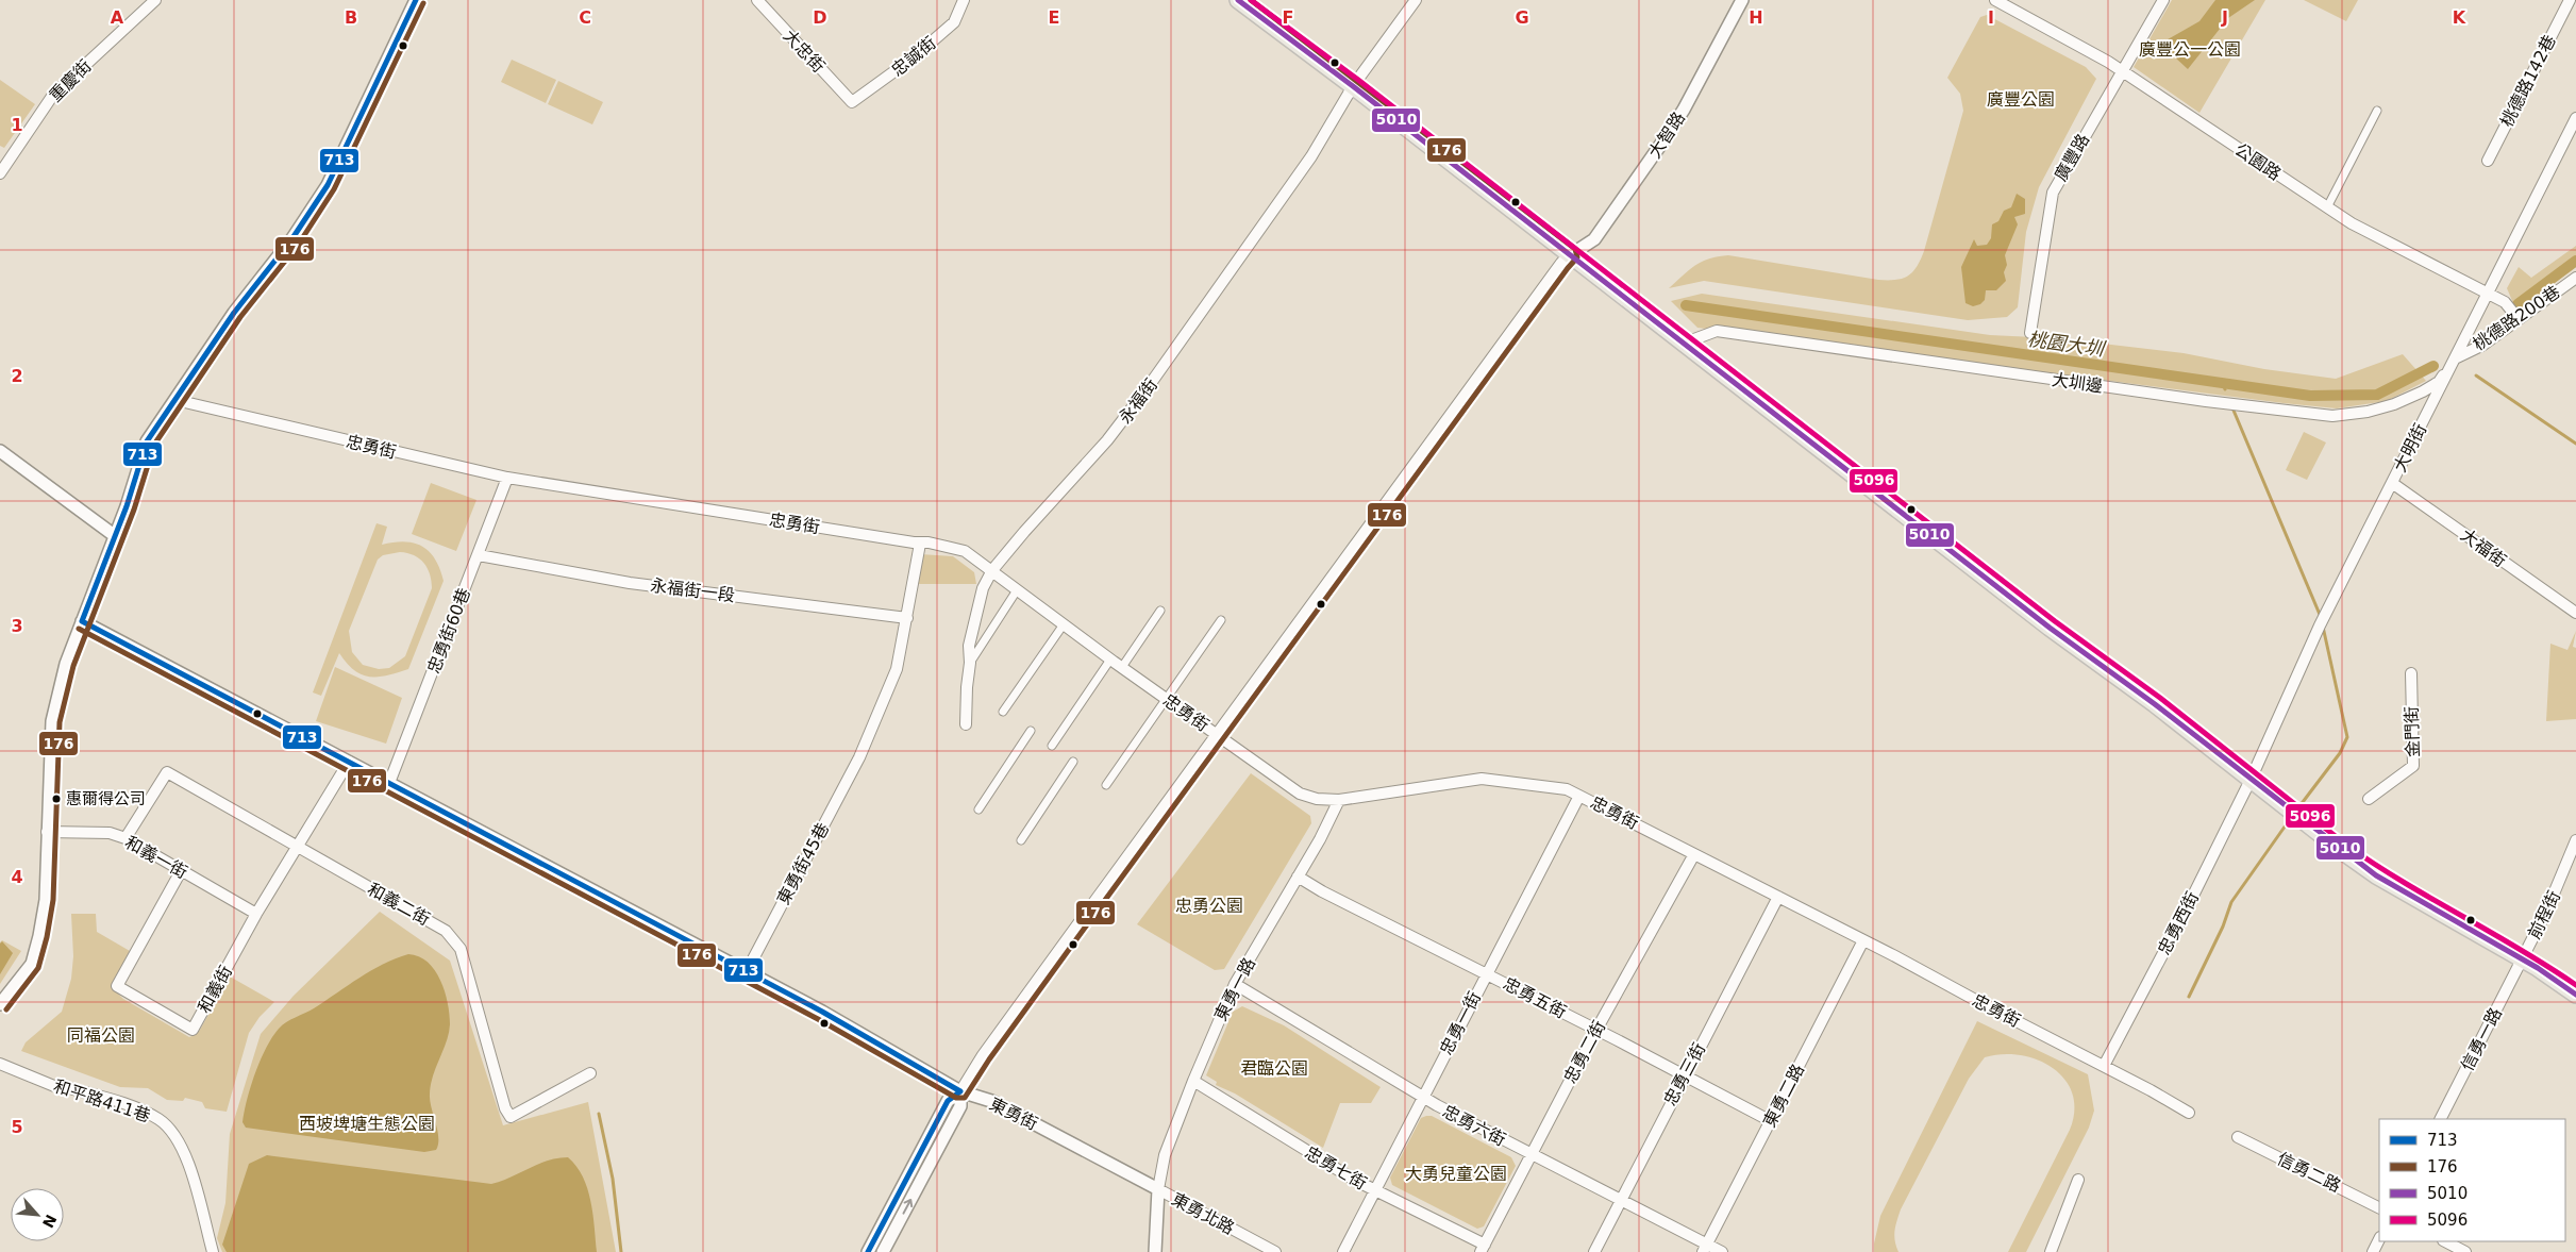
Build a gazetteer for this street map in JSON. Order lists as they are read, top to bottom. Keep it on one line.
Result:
{"streets":{"street":["大忠街","忠誠街","重慶街","桃德路142巷","大智路","廣豐路","公園路","桃德路200巷","大圳邊","永福街","忠勇街","大明街","大福街","永福街一段","忠勇街60巷","金門街","和義一街","東勇街45巷","和義二街","前程街","忠勇西街","和義街","東勇一路","忠勇五街","忠勇一街","信勇一路","忠勇二街","忠勇三街","東勇二路","和平路411巷","東勇街","忠勇六街","忠勇七街","信勇二路","東勇北路"]},"crossings":[["大忠街","忠誠街"],["廣豐路","公園路"],["公園路","桃德路200巷"],["公園路","大明街"],["桃德路200巷","大圳邊"],["桃德路200巷","大明街"],["大圳邊","大明街"],["永福街","忠勇街"],["忠勇街","忠勇街60巷"],["忠勇街","東勇街45巷"],["忠勇街","忠勇西街"],["忠勇街","東勇一路"],["忠勇街","忠勇一街"],["忠勇街","忠勇二街"],["忠勇街","忠勇三街"],["忠勇街","東勇二路"],["大明街","大福街"],["大明街","忠勇西街"],["永福街一段","忠勇街60巷"],["永福街一段","東勇街45巷"],["忠勇街60巷","東勇街"],["和義一街","和義二街"],["和義一街","和義街"],["東勇街45巷","東勇街"],["和義二街","和義街"],["前程街","信勇一路"],["和義街","東勇街"],["東勇一路","忠勇五街"],["東勇一路","東勇街"],["東勇一路","忠勇六街"],["東勇一路","忠勇七街"],["東勇一路","東勇北路"],["忠勇五街","忠勇一街"],["忠勇五街","忠勇二街"],["忠勇五街","忠勇三街"],["忠勇五街","東勇二路"],["忠勇一街","忠勇六街"],["忠勇一街","忠勇七街"],["忠勇二街","忠勇六街"],["忠勇二街","忠勇七街"],["忠勇三街","忠勇六街"],["東勇二路","忠勇六街"],["東勇街","東勇北路"]],"water":["桃園大圳"],"parks":["廣豐公一公園","廣豐公園","忠勇公園","同福公園","君臨公園","西坡埤塘生態公園","大勇兒童公園"],"places":["惠爾得公司"],"lines":["transit line 713","transit line 176","transit line 5010","transit line 5096"],"legend":["713","176","5010","5096"],"north":"bottom right","grid":{"columns":["A","B","C","D","E","F","G","H","I","J","K"],"rows":["1","2","3","4","5"]}}
